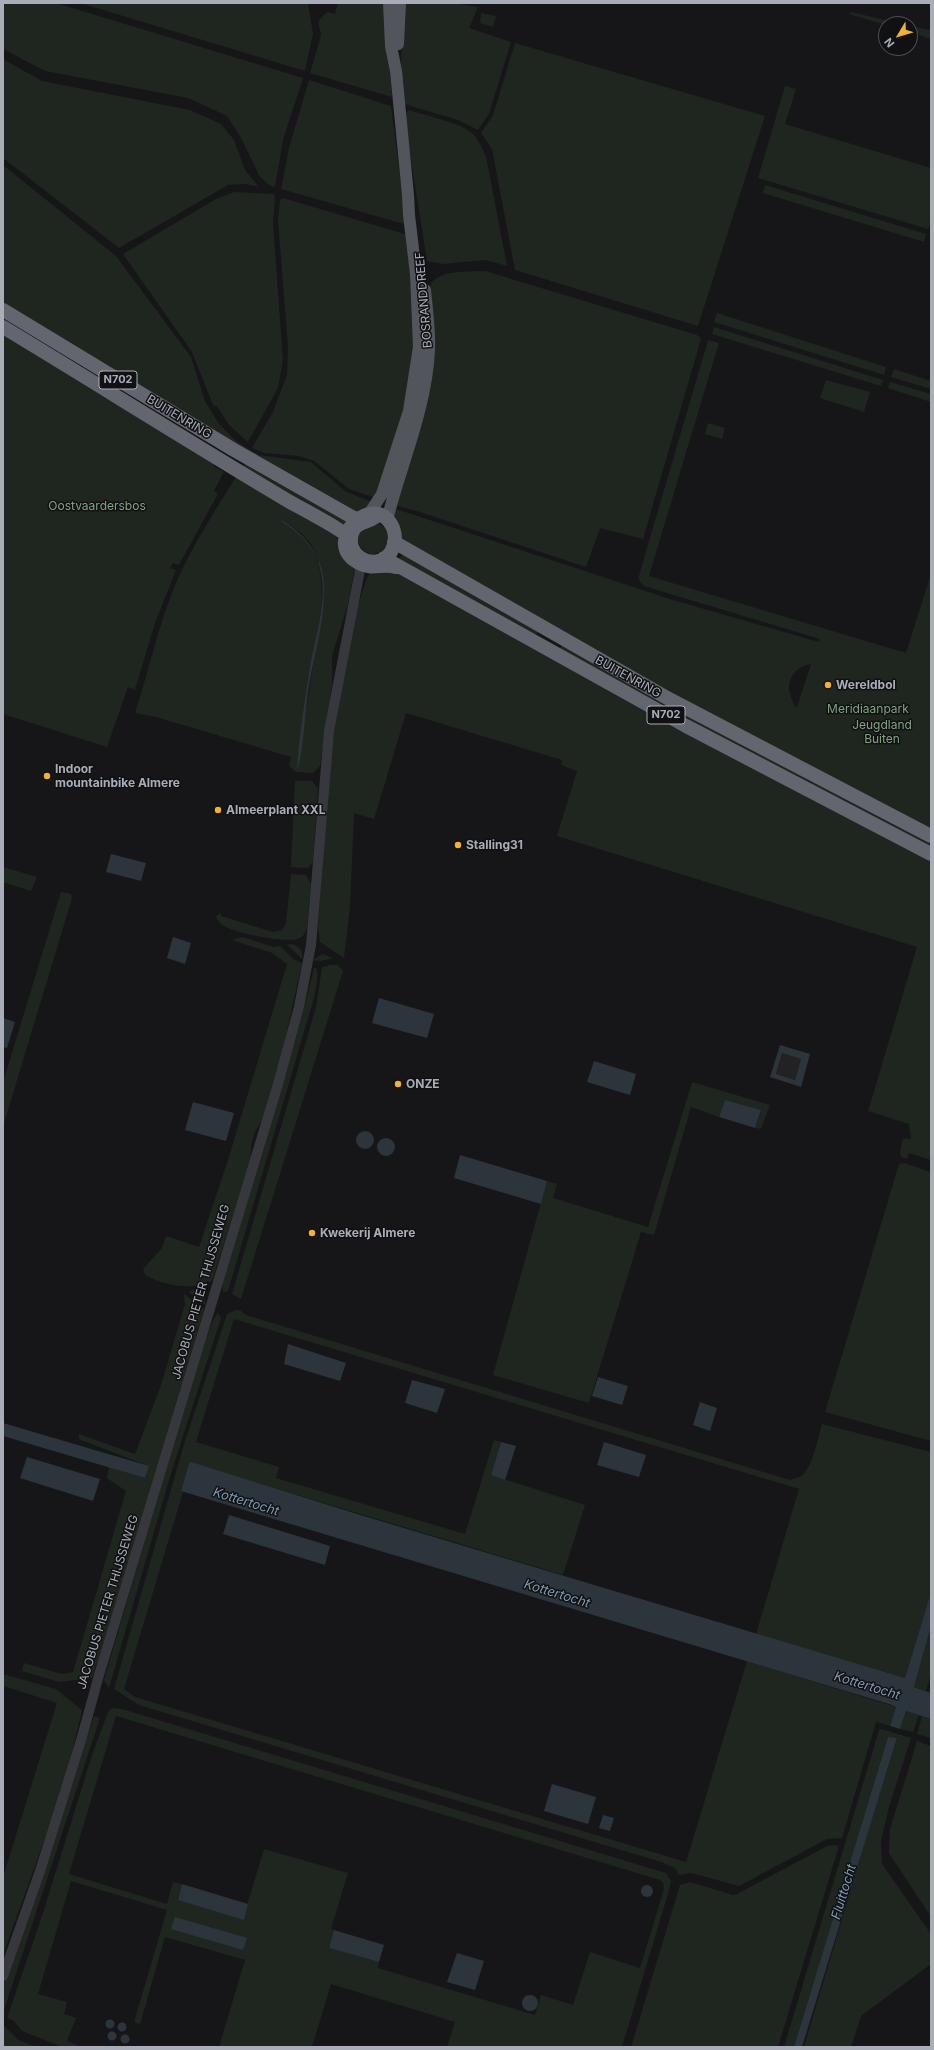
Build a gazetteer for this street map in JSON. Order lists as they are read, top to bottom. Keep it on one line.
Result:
{"streets":{"highway":["N702","BUITENRING"],"main road":["BOSRANDDREEF"],"street":["JACOBUS PIETER THIJSSEWEG"]},"crossings":[["BOSRANDDREEF","N702"],["BOSRANDDREEF","BUITENRING"],["BOSRANDDREEF","JACOBUS PIETER THIJSSEWEG"],["N702","BUITENRING"],["N702","JACOBUS PIETER THIJSSEWEG"],["BUITENRING","JACOBUS PIETER THIJSSEWEG"]],"water":["Kottertocht","Fluittocht"],"parks":["Oostvaardersbos","Meridiaanpark","Jeugdland Buiten"],"places":["Wereldbol","Indoor mountainbike Almere","Almeerplant XXL","Stalling31","ONZE","Kwekerij Almere"],"north":"bottom left"}
